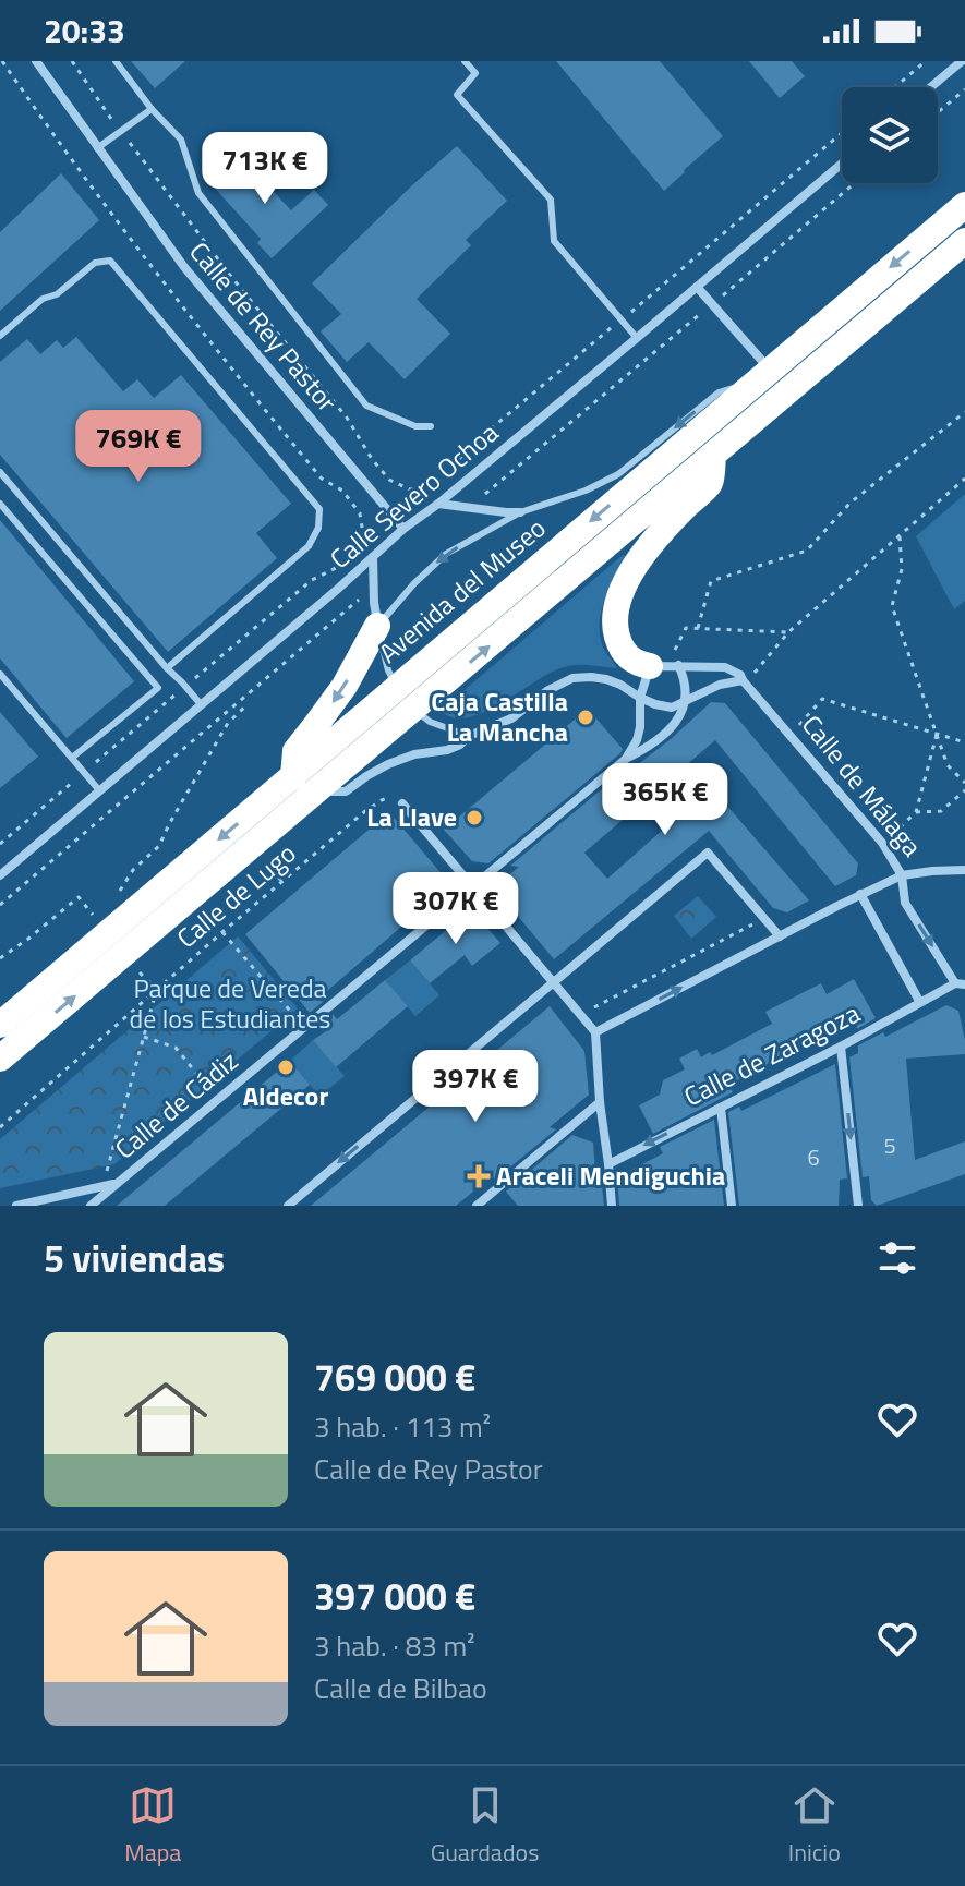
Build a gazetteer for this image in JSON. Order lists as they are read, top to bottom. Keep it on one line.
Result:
{"streets":{"highway":["Avenida del Museo"],"street":["Calle de Rey Pastor","Calle Severo Ochoa","Calle de Málaga","Calle de Zaragoza","Calle de Cádiz"],"path":["Calle de Lugo"]},"crossings":[["Calle de Rey Pastor","Calle Severo Ochoa"]],"parks":["Parque de Vereda de los Estudiantes"],"places":{"other":["Caja Castilla La Mancha","La Llave","Aldecor"],"health":["Araceli Mendiguchia"]},"house_numbers":["5","6"],"page":{"status":"20:33","price":["713K €","769K €","365K €","307K €","397K €"],"heading":"5 viviendas","list":[{"name":"769 000 €","note":"3 hab. · 113 m² · Calle de Rey Pastor"},{"name":"397 000 €","note":"3 hab. · 83 m² · Calle de Bilbao"}],"tabs":["Mapa","Guardados","Inicio"]}}
